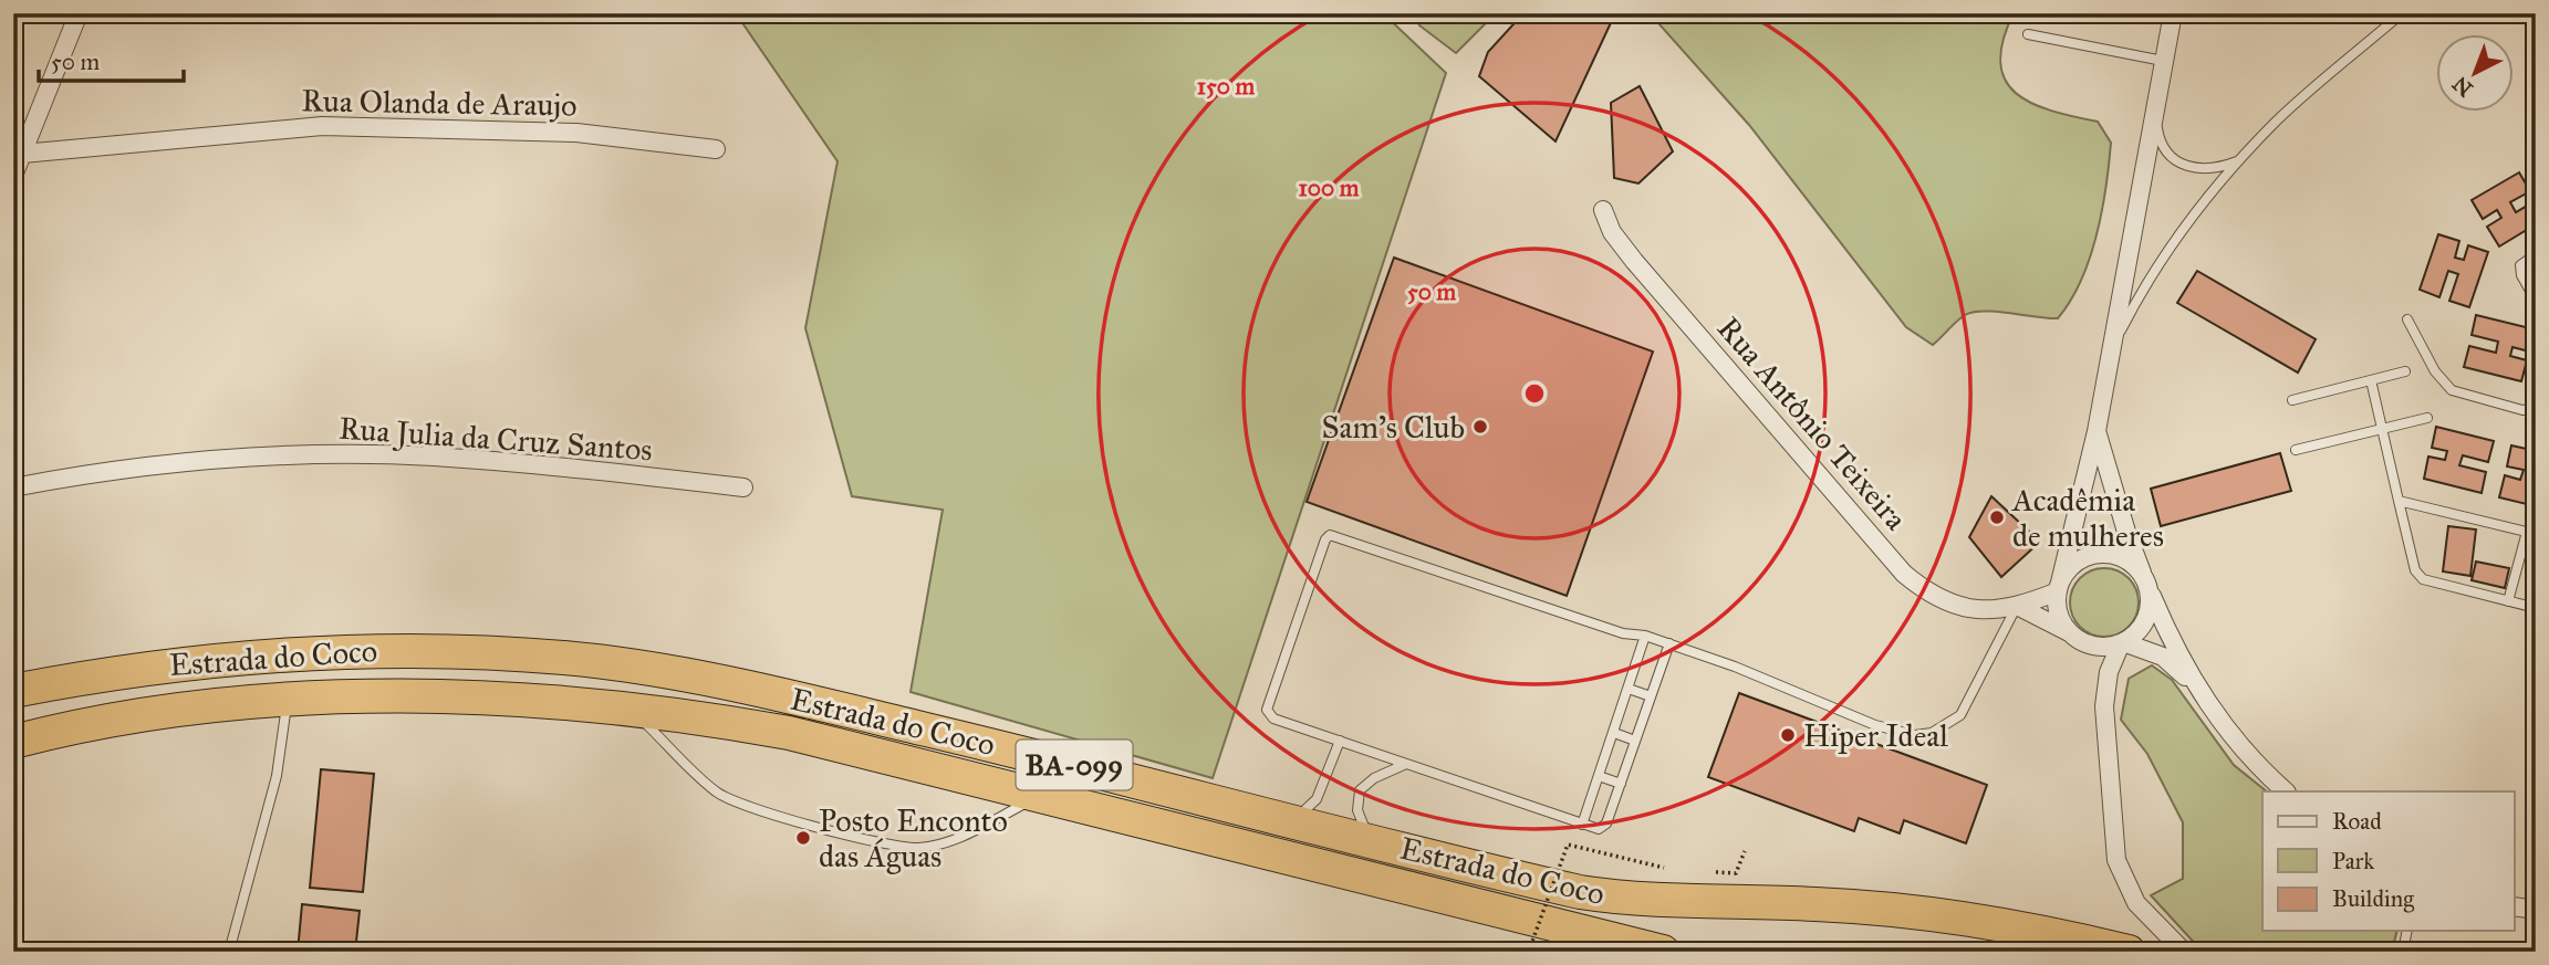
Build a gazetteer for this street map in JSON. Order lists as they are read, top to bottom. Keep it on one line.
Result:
{"streets":{"highway":["Estrada do Coco","BA-099"],"street":["Rua Olanda de Araujo","Rua Antônio Teixeira","Rua Julia da Cruz Santos"]},"places":["Sam's Club","Acadêmia de mulheres","Hiper Ideal","Posto Enconto das Águas"],"legend":["Road","Park","Building"],"scale_bar":"50 m","north":"bottom left","rings":["150 m","100 m","50 m"]}
